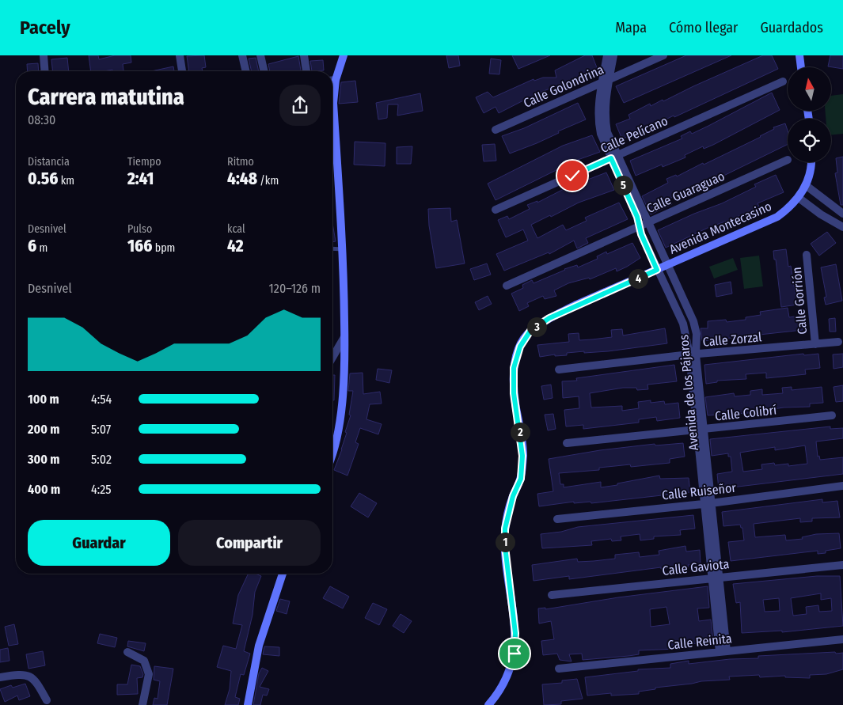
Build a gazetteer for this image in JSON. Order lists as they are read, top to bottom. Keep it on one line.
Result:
{"streets":{"street":["Calle Golondrina","Calle Pelícano","Calle Guaraguao","Avenida Montecasino","Calle Gorrión","Calle Zorzal","Avenida de los Pájaros","Calle Colibrí","Calle Ruiseñor","Calle Gaviota","Calle Reinita"]},"crossings":[["Calle Golondrina","Avenida de los Pájaros"],["Calle Pelícano","Avenida de los Pájaros"],["Calle Guaraguao","Avenida de los Pájaros"],["Avenida Montecasino","Avenida de los Pájaros"],["Calle Gorrión","Calle Zorzal"],["Calle Zorzal","Avenida de los Pájaros"],["Avenida de los Pájaros","Calle Colibrí"],["Avenida de los Pájaros","Calle Ruiseñor"],["Avenida de los Pájaros","Calle Gaviota"],["Avenida de los Pájaros","Calle Reinita"]],"north":"top","page":{"header":"Pacely","nav":["Mapa","Cómo llegar","Guardados"],"heading":["Carrera matutina","08:30"],"stats":[["Distancia","0.56 km"],["Tiempo","2:41"],["Ritmo","4:48 /km"],["Desnivel","6 m"],["Pulso","166 bpm"],["kcal","42"]],"pins":["5","4","3","2","1"],"chart":["Desnivel","120–126 m"],"list":[{"name":"100 m","note":"4:54"},{"name":"200 m","note":"5:07"},{"name":"300 m","note":"5:02"},{"name":"400 m","note":"4:25"}],"buttons":["Guardar","Compartir"]}}
